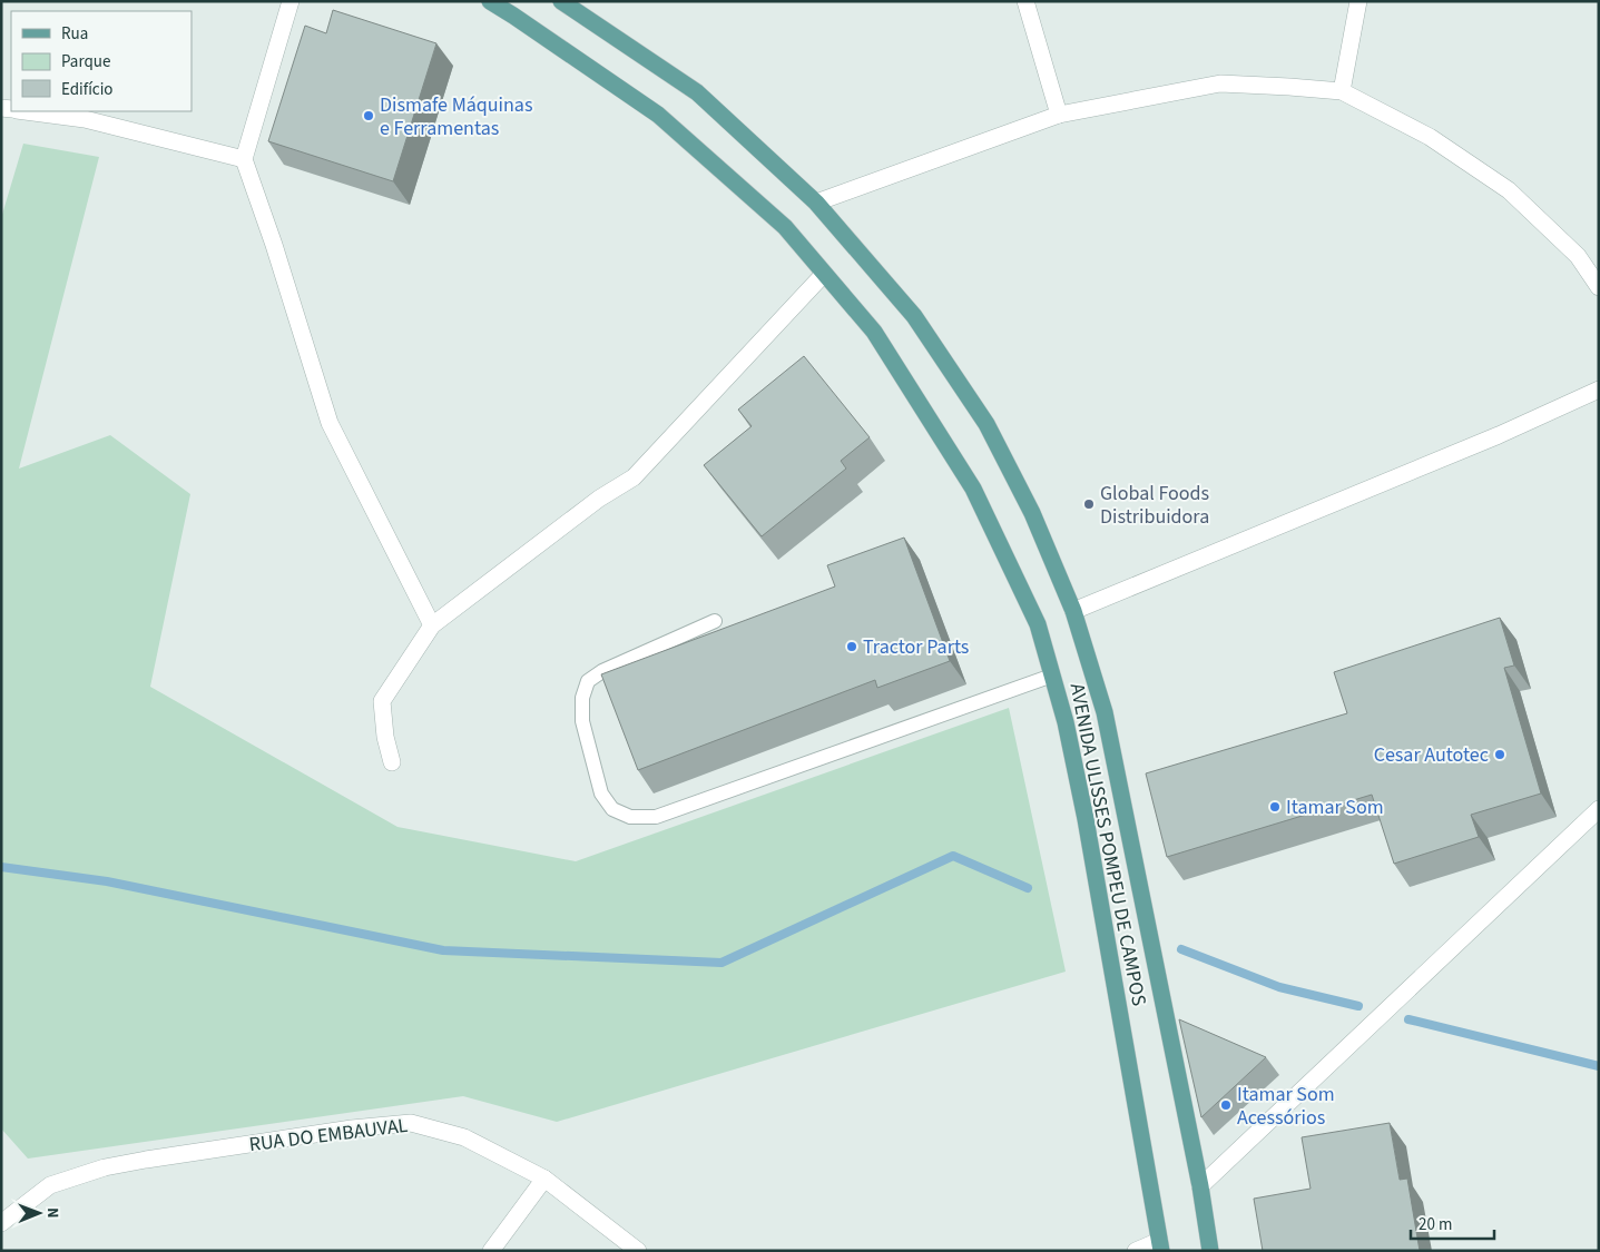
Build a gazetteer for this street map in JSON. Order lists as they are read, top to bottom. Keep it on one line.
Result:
{"streets":{"main road":["AVENIDA ULISSES POMPEU DE CAMPOS"],"street":["RUA DO EMBAUVAL"]},"places":["Dismafe Máquinas e Ferramentas","Global Foods Distribuidora","Tractor Parts","Cesar Autotec","Itamar Som","Itamar Som Acessórios"],"legend":["Rua","Parque","Edifício"],"scale_bar":"20 m","north":"right"}
